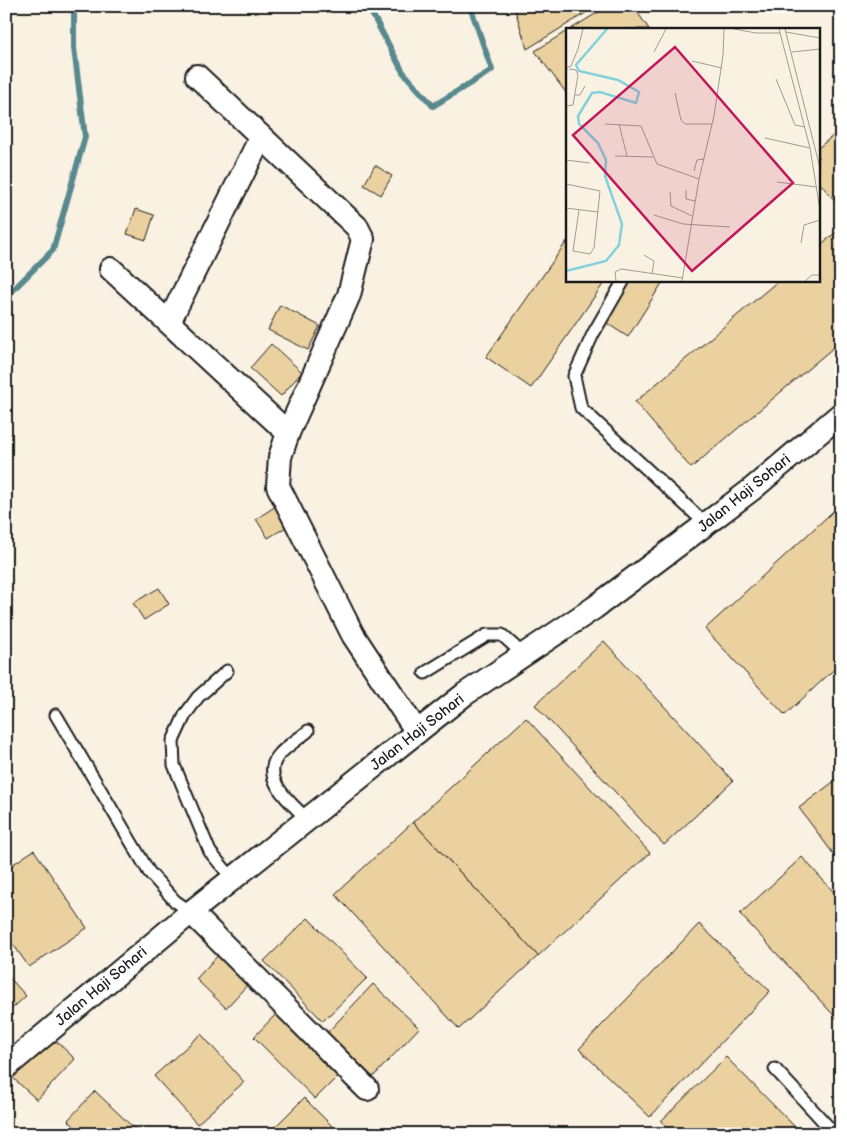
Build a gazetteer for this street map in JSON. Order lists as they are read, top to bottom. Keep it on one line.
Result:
{"streets":{"street":["Jalan Haji Sohari"]}}
